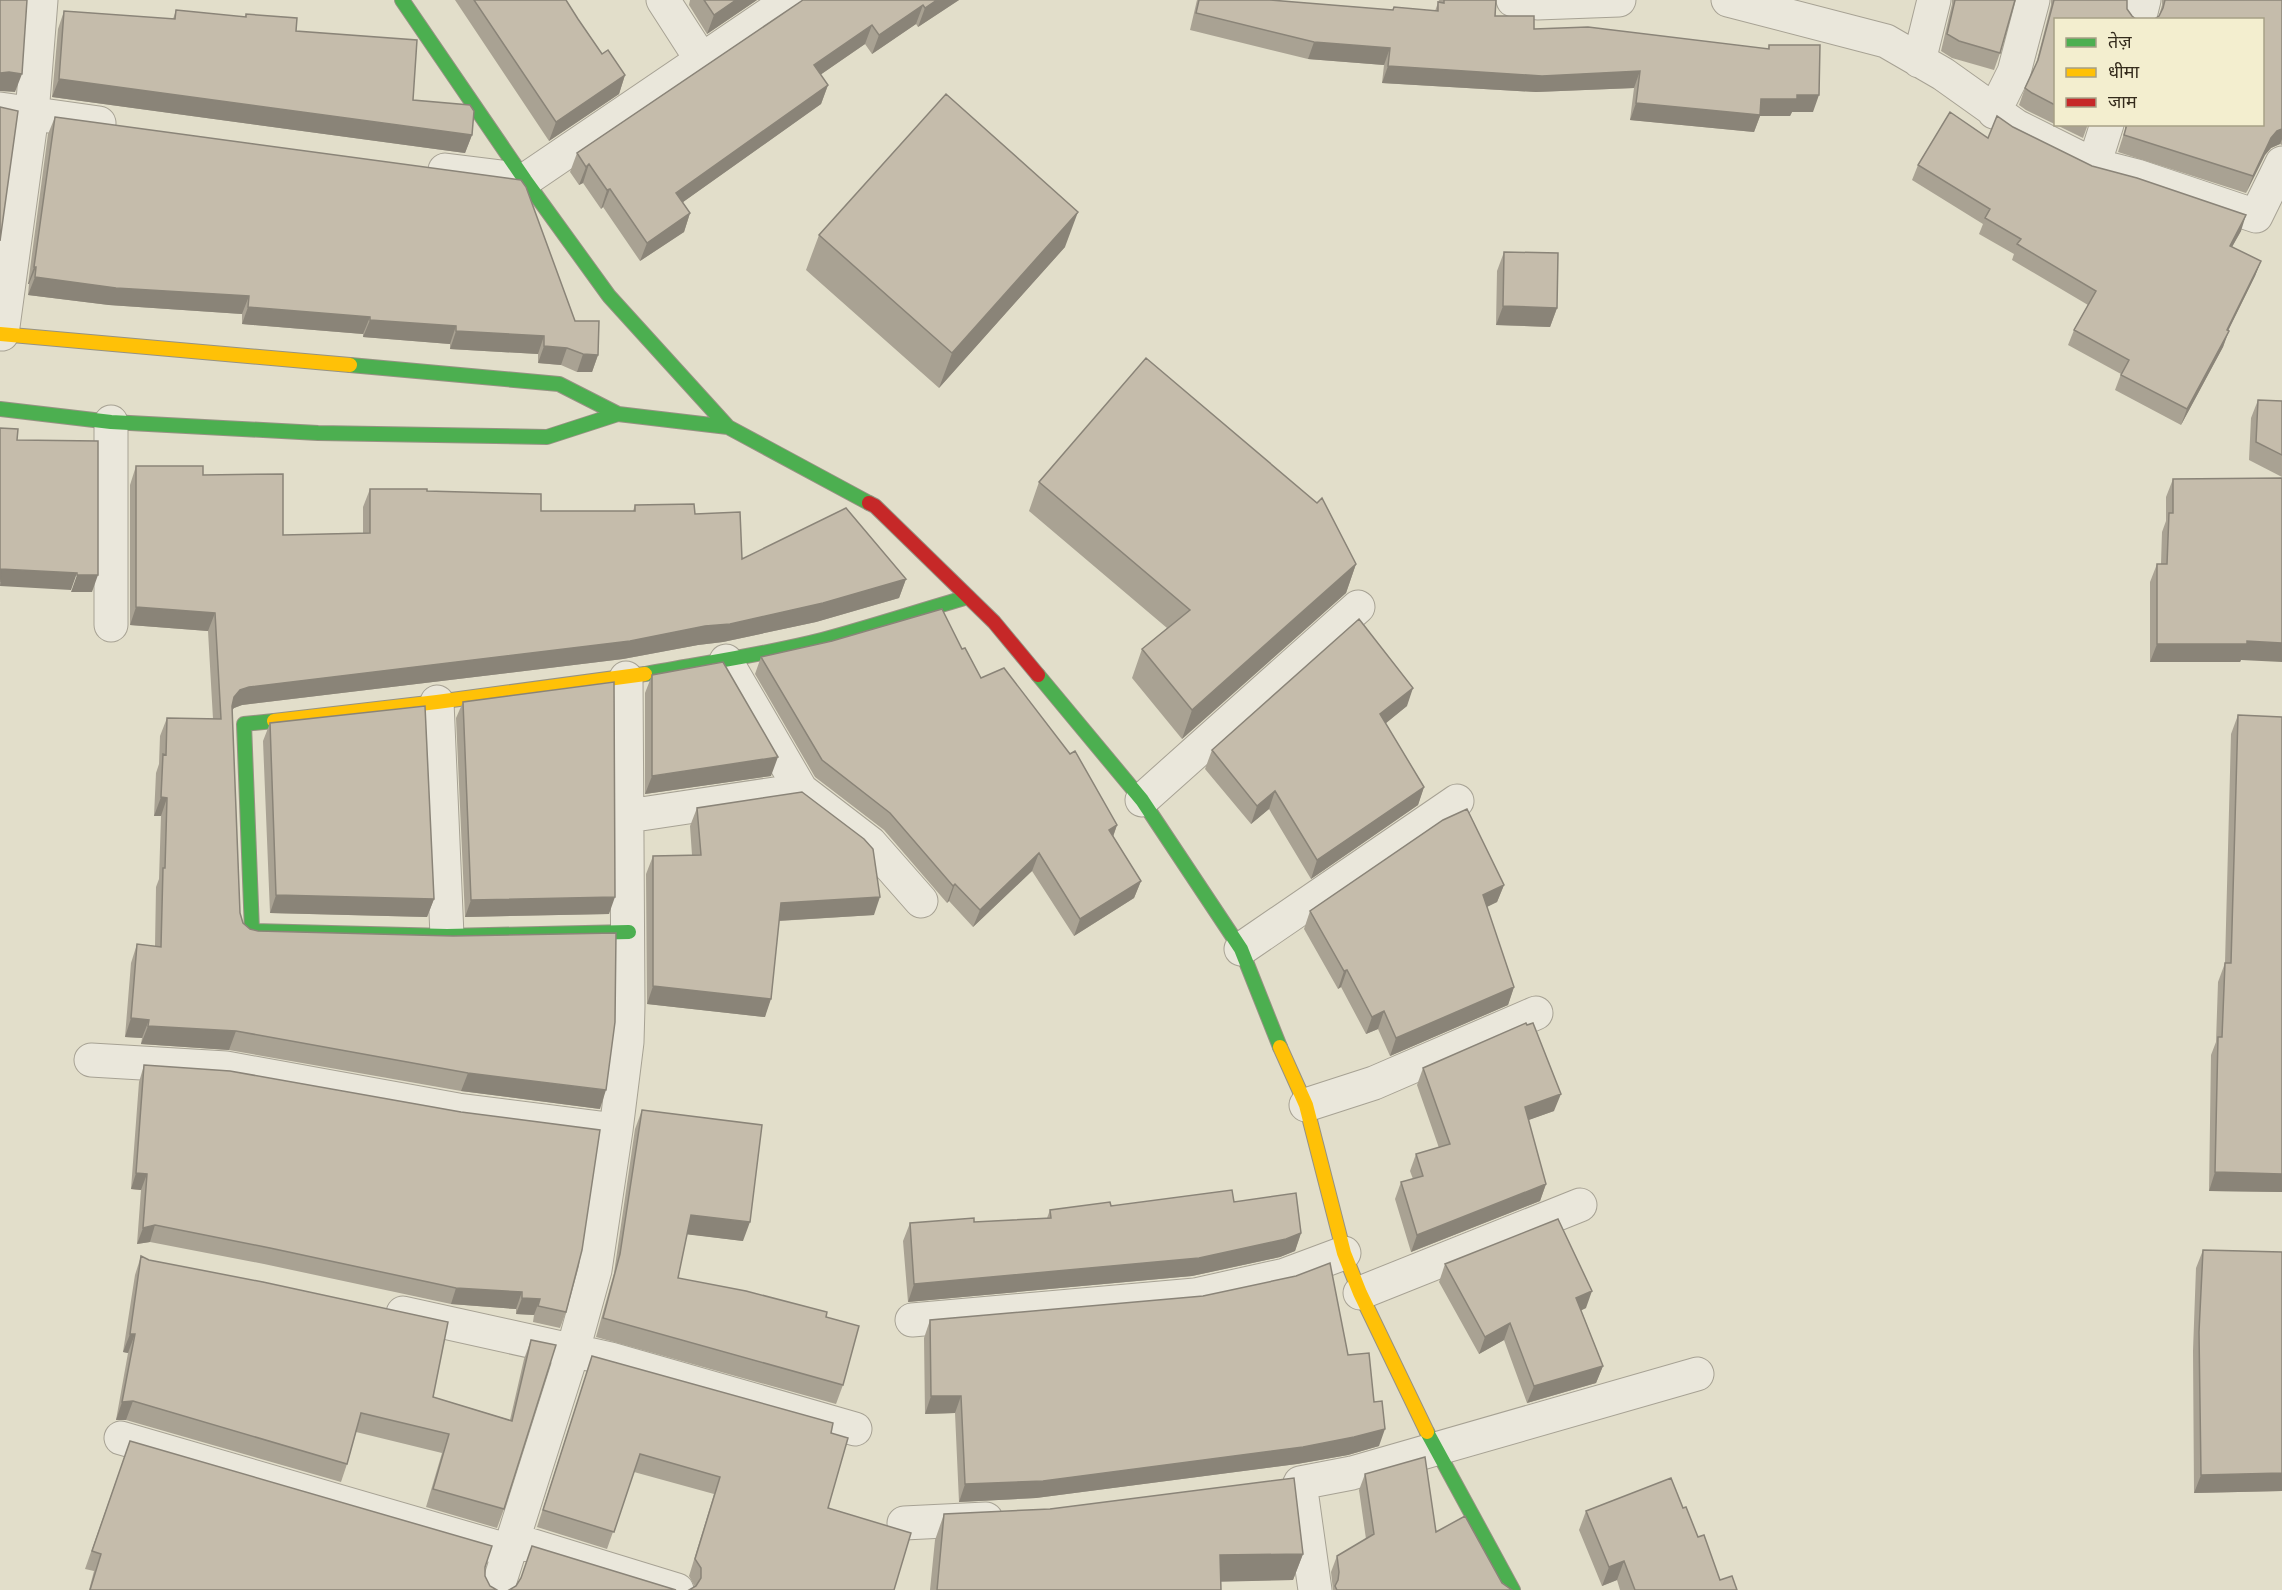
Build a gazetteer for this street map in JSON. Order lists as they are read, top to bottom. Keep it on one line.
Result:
{"legend":["तेज़","धीमा","जाम"]}
